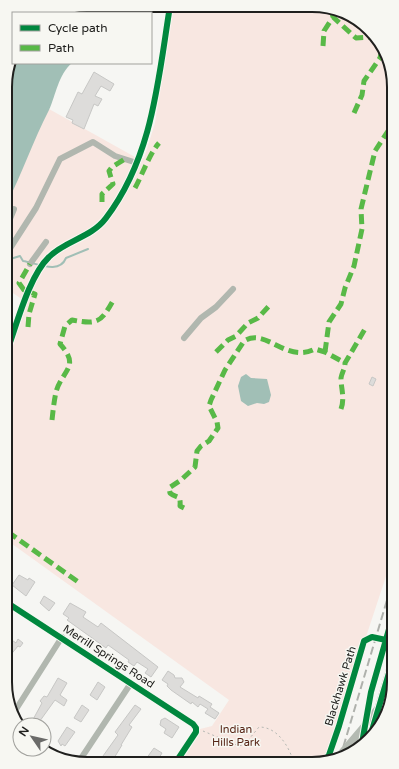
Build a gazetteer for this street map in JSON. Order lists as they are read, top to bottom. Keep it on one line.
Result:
{"streets":{"street":["Merrill Springs Road"],"cycle path":["Blackhawk Path"]},"parks":["Indian Hills Park"],"legend":["Cycle path","Path"],"north":"top left"}
